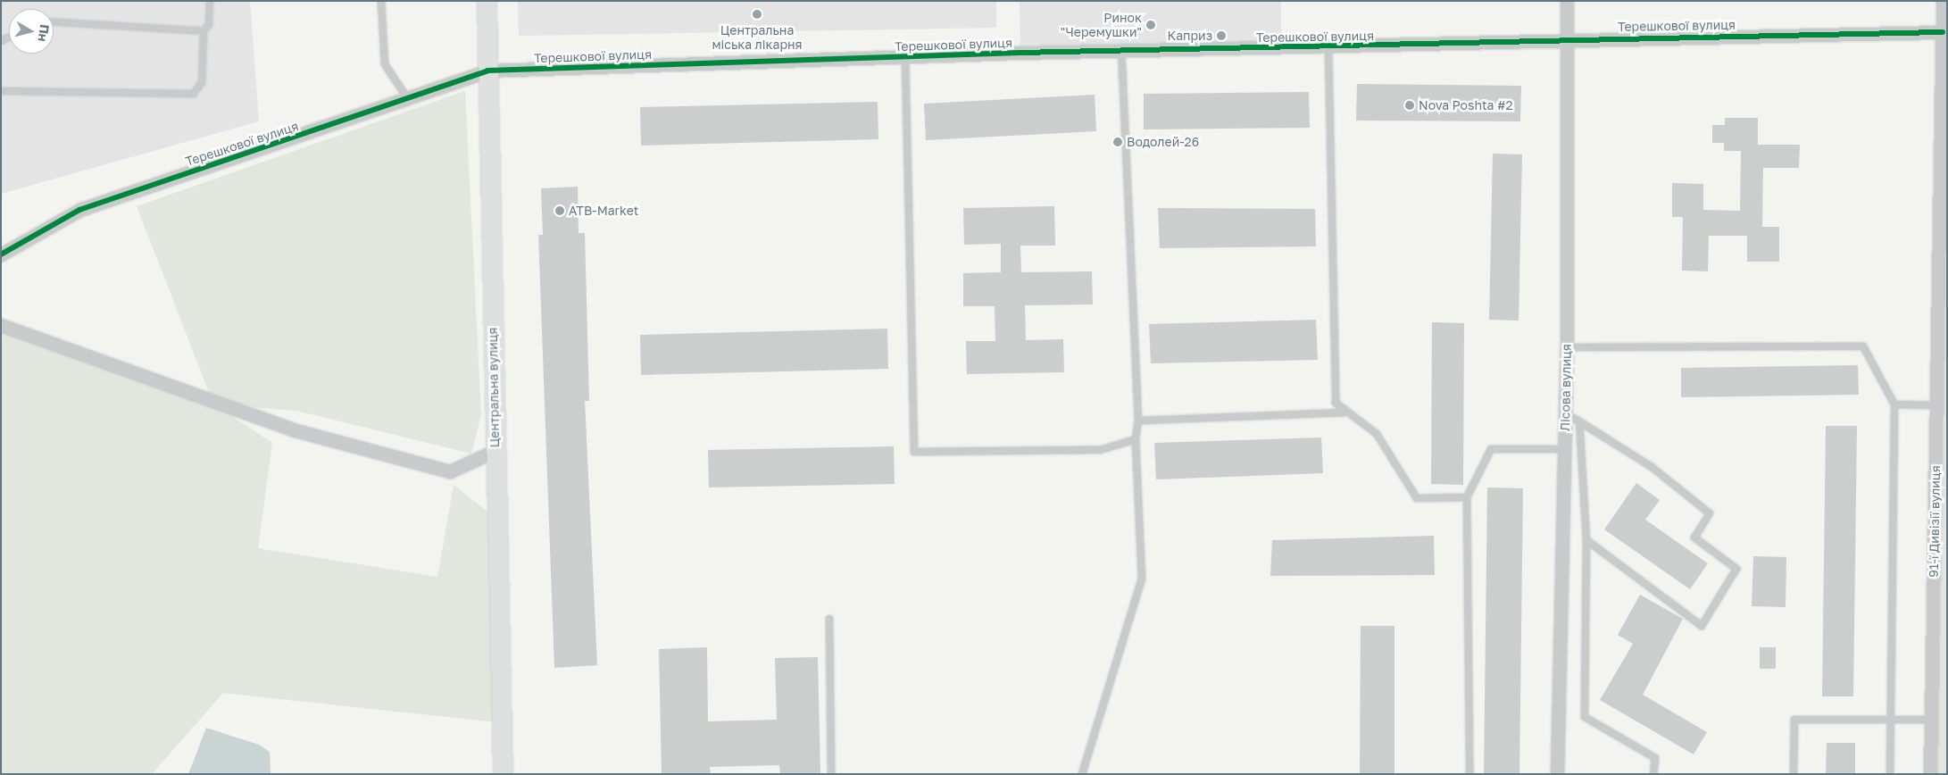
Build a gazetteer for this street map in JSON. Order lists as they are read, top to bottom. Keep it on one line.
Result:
{"streets":{"main road":["Центральна вулиця"],"street":["Терешкової вулиця","Лісова вулиця","91-ї Дивізії вулиця"]},"crossings":[["Терешкової вулиця","Центральна вулиця"],["Терешкової вулиця","Лісова вулиця"],["Терешкової вулиця","91-ї Дивізії вулиця"]],"places":["Центральна міська лікарня","Ринок \"Черемушки\"","Каприз","Nova Poshta #2","Водолей-26","ATB-Market"],"north":"right"}
